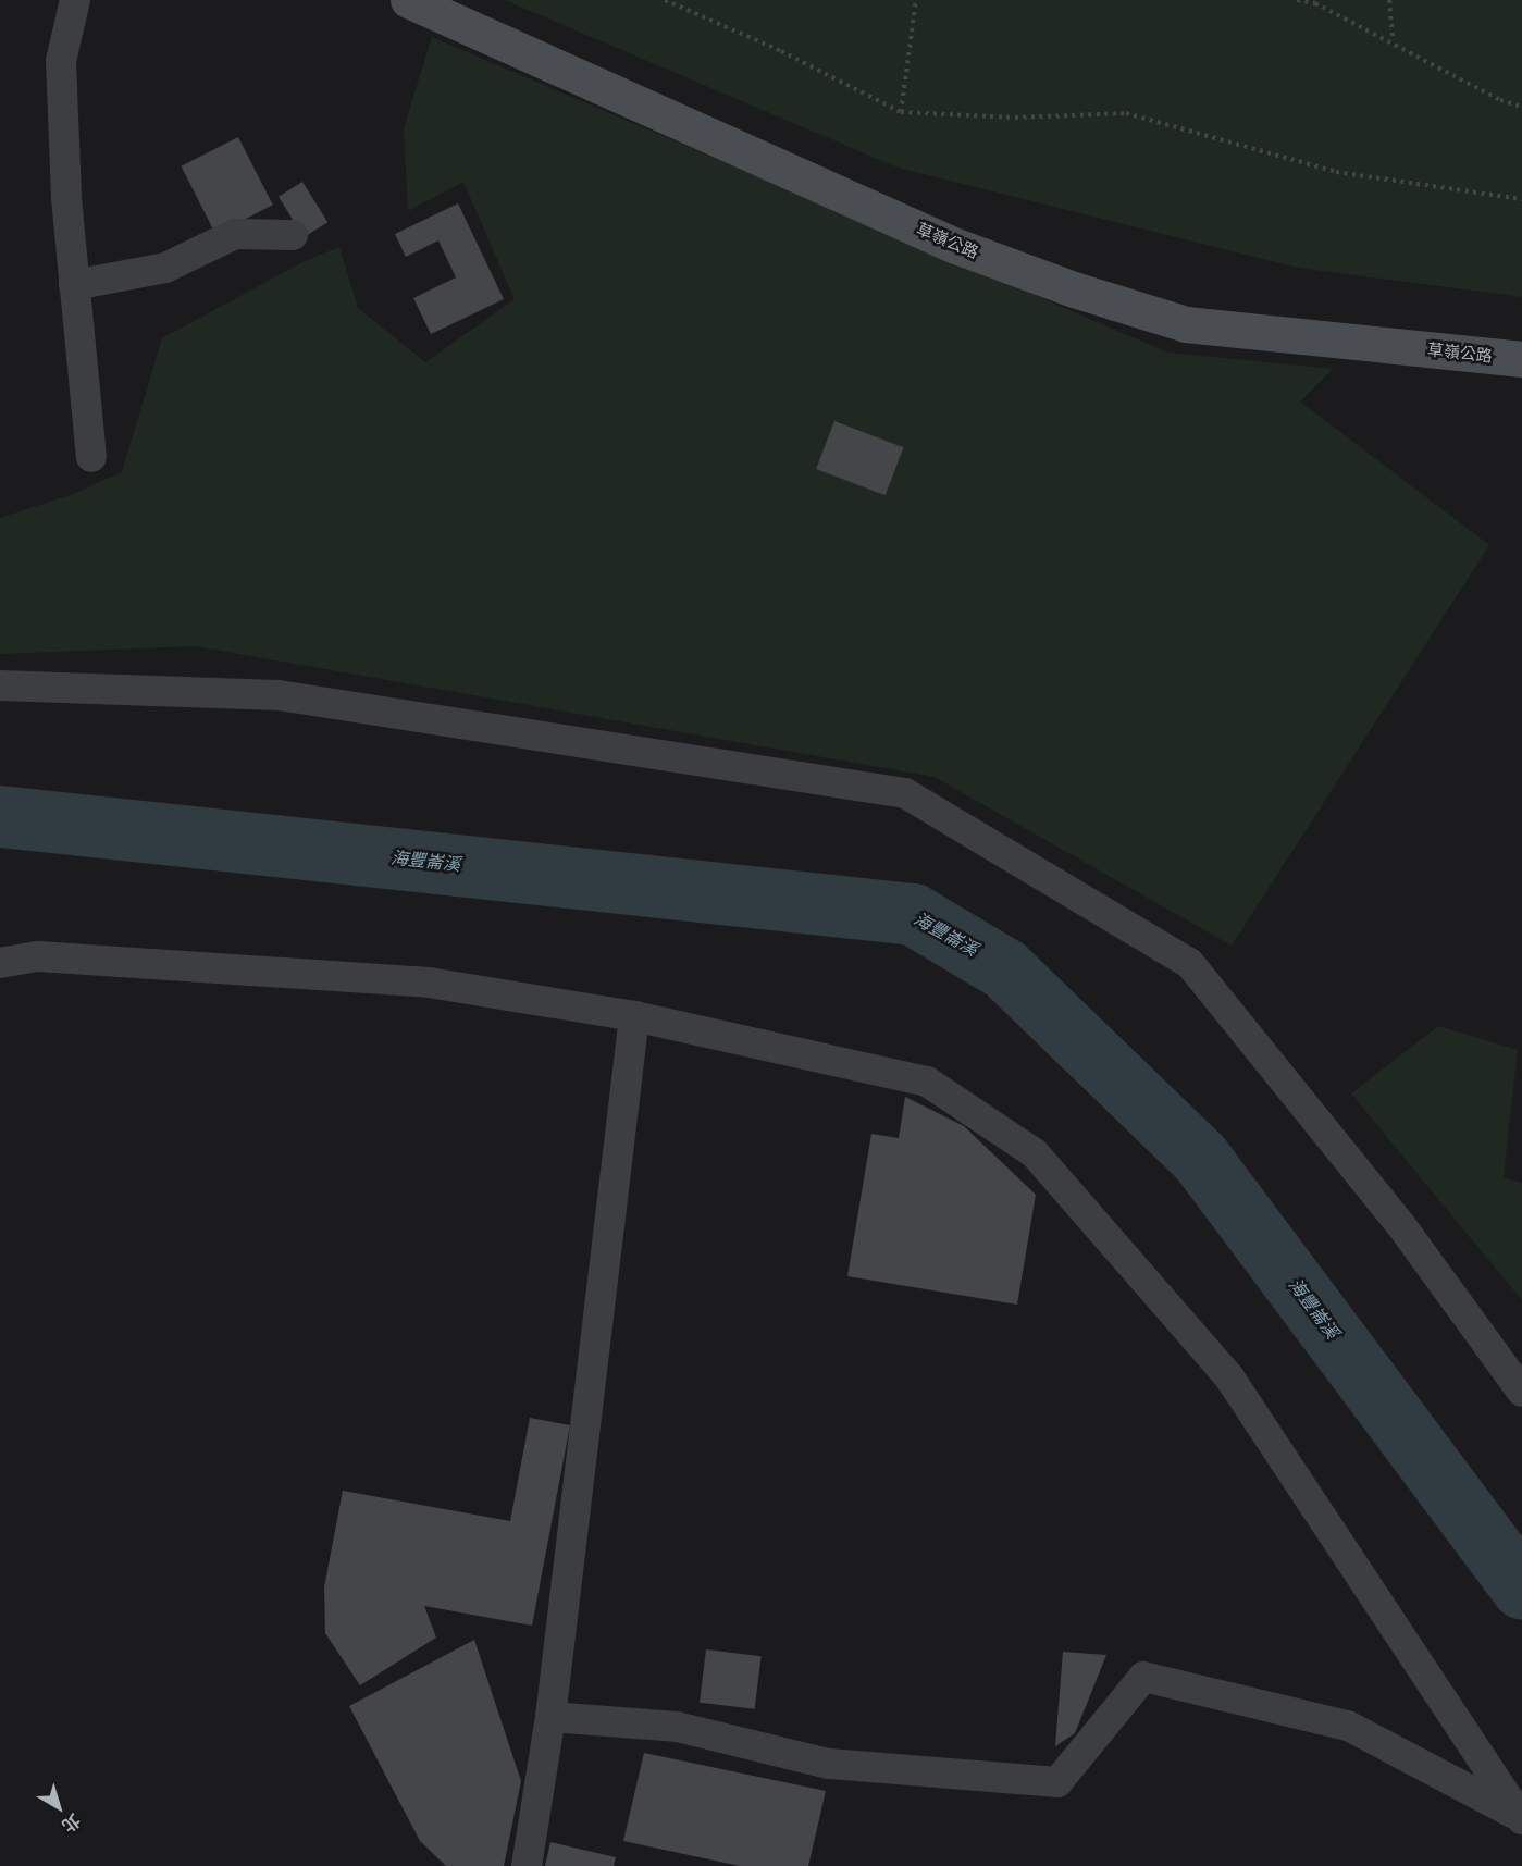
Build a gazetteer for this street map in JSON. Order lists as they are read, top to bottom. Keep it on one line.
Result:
{"streets":{"main road":["草嶺公路"]},"water":["海豐崙溪"],"north":"bottom right"}
